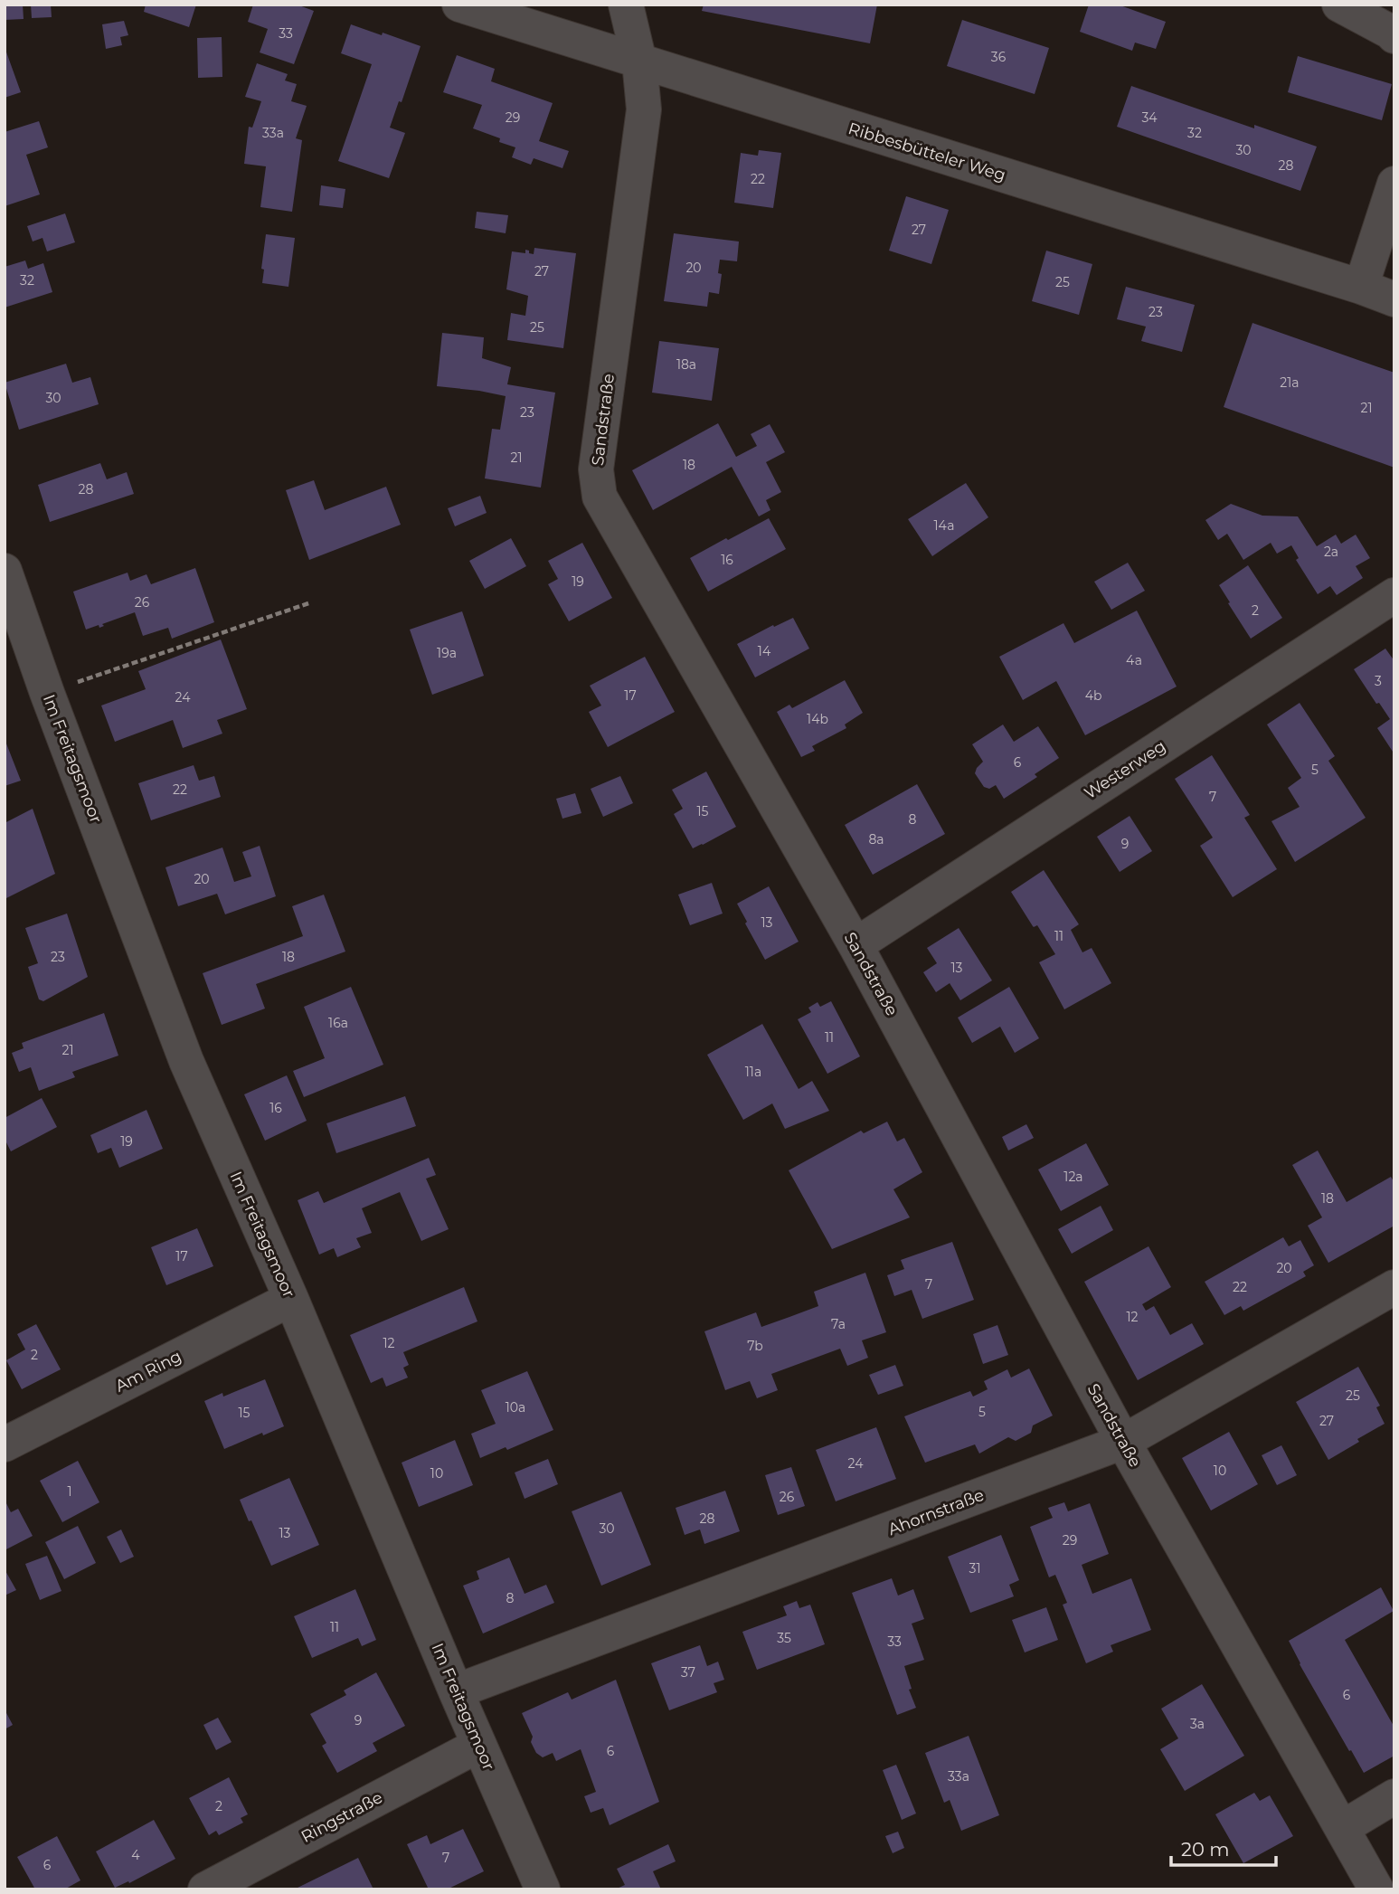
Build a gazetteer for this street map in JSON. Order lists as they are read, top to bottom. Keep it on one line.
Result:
{"streets":{"street":["Ribbesbütteler Weg","Sandstraße","Im Freitagsmoor","Westerweg","Am Ring","Ahornstraße","Ringstraße"]},"crossings":[["Ribbesbütteler Weg","Sandstraße"],["Sandstraße","Westerweg"],["Sandstraße","Ahornstraße"],["Im Freitagsmoor","Am Ring"],["Im Freitagsmoor","Ahornstraße"],["Im Freitagsmoor","Ringstraße"]],"house_numbers":["33","36","29","34","33a","32","30","28","22","27","20","27","32","25","23","25","18a","21a","30","21","23","21","18","28","14a","2a","16","19","26","2","14","19a","4a","3","17","4b","24","14b","6","5","22","7","15","8","8a","9","20","13","11","23","18","13","16a","11","21","11a","16","19","12a","18","17","20","7","22","12","7a","12","7b","2","25","10a","5","15","27","24","10","10","1","26","28","30","13","29","31","8","11","35","33","37","6","9","3a","6","33a","2","4","7","6"],"scale_bar":"20 m"}
